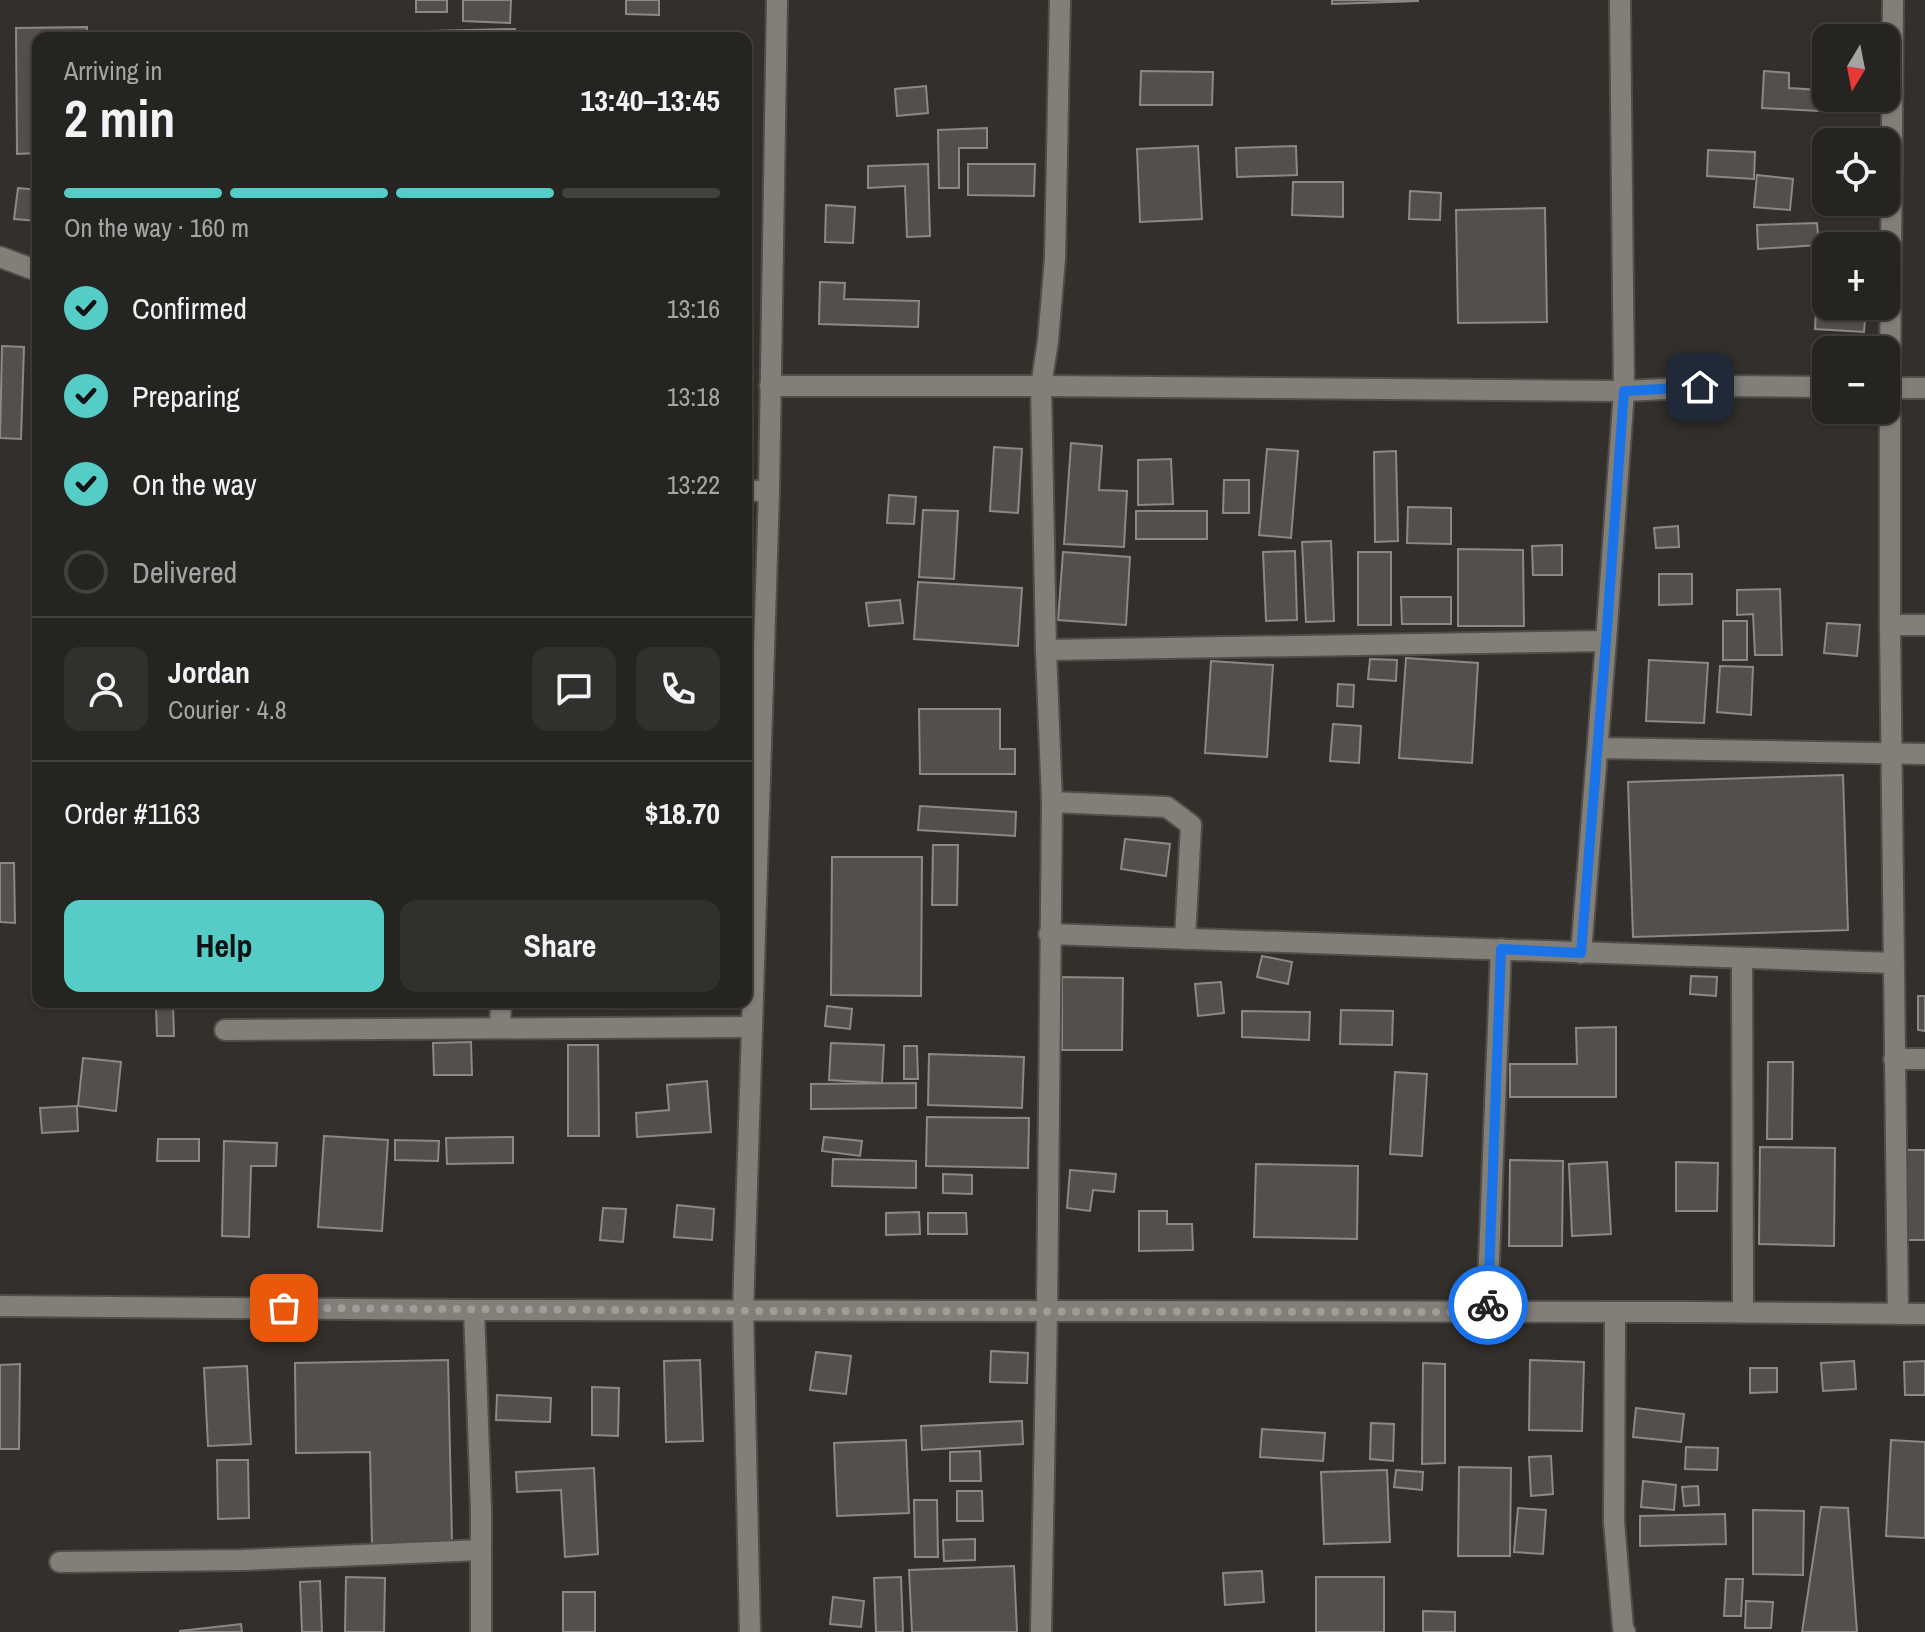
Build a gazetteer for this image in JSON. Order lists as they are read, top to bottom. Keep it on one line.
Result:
{"north":"bottom","page":{"map_buttons":["+","−"],"heading":["2 min","Arriving in","13:40–13:45"],"panel":["Jordan","Courier · 4.8","Order #1163","$18.70"],"bar":"On the way · 160 m","list":[["Confirmed","13:16"],["Preparing","13:18"],["On the way","13:22"],"Delivered"],"buttons":["Help","Share"]}}
